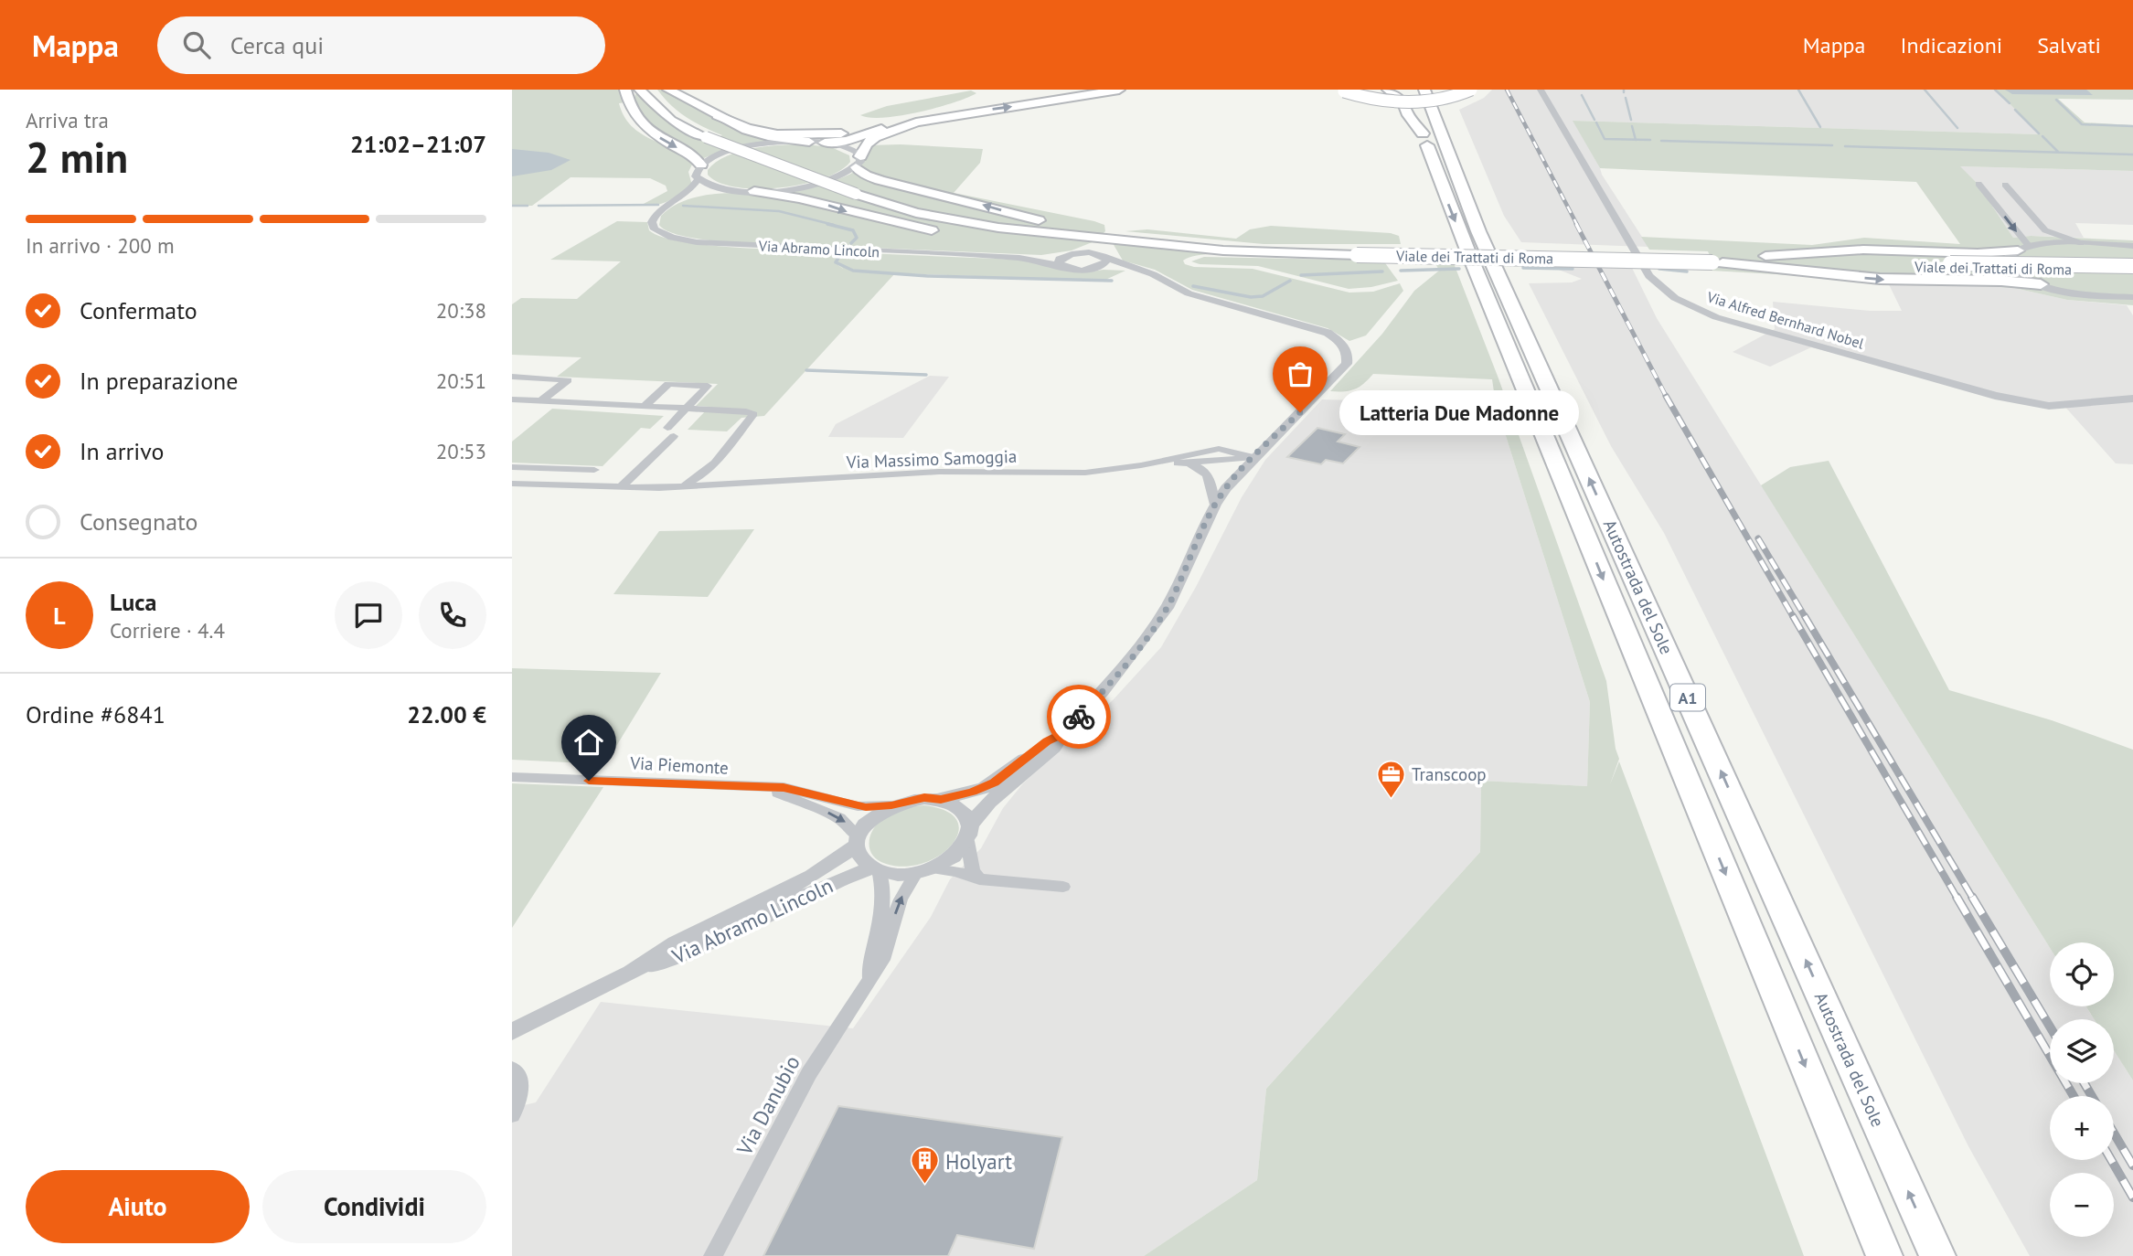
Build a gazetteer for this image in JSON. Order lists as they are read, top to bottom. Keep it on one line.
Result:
{"streets":{"highway":["Viale dei Trattati di Roma","Autostrada del Sole","A1"],"street":["Via Abramo Lincoln","Via Alfred Bernhard Nobel","Via Massimo Samoggia","Via Piemonte","Via Danubio"]},"crossings":[["Via Abramo Lincoln","Via Massimo Samoggia"],["Via Abramo Lincoln","Via Piemonte"],["Via Abramo Lincoln","Via Danubio"],["Via Piemonte","Via Danubio"]],"places":{"other":["Latteria Due Madonne"],"office":["Transcoop"],"building":["Holyart"]},"page":{"header":"Mappa","search":"Cerca qui","nav":["Mappa","Indicazioni","Salvati"],"heading":["2 min","Arriva tra","21:02–21:07"],"panel":["Luca","Corriere · 4.4","Ordine #6841","22.00 €"],"bar":"In arrivo · 200 m","list":[["Confermato","20:38"],["In preparazione","20:51"],["In arrivo","20:53"],"Consegnato"],"bubble":"Latteria Due Madonne","round":"L","map_buttons":["+","−"],"buttons":["Aiuto","Condividi"]}}
